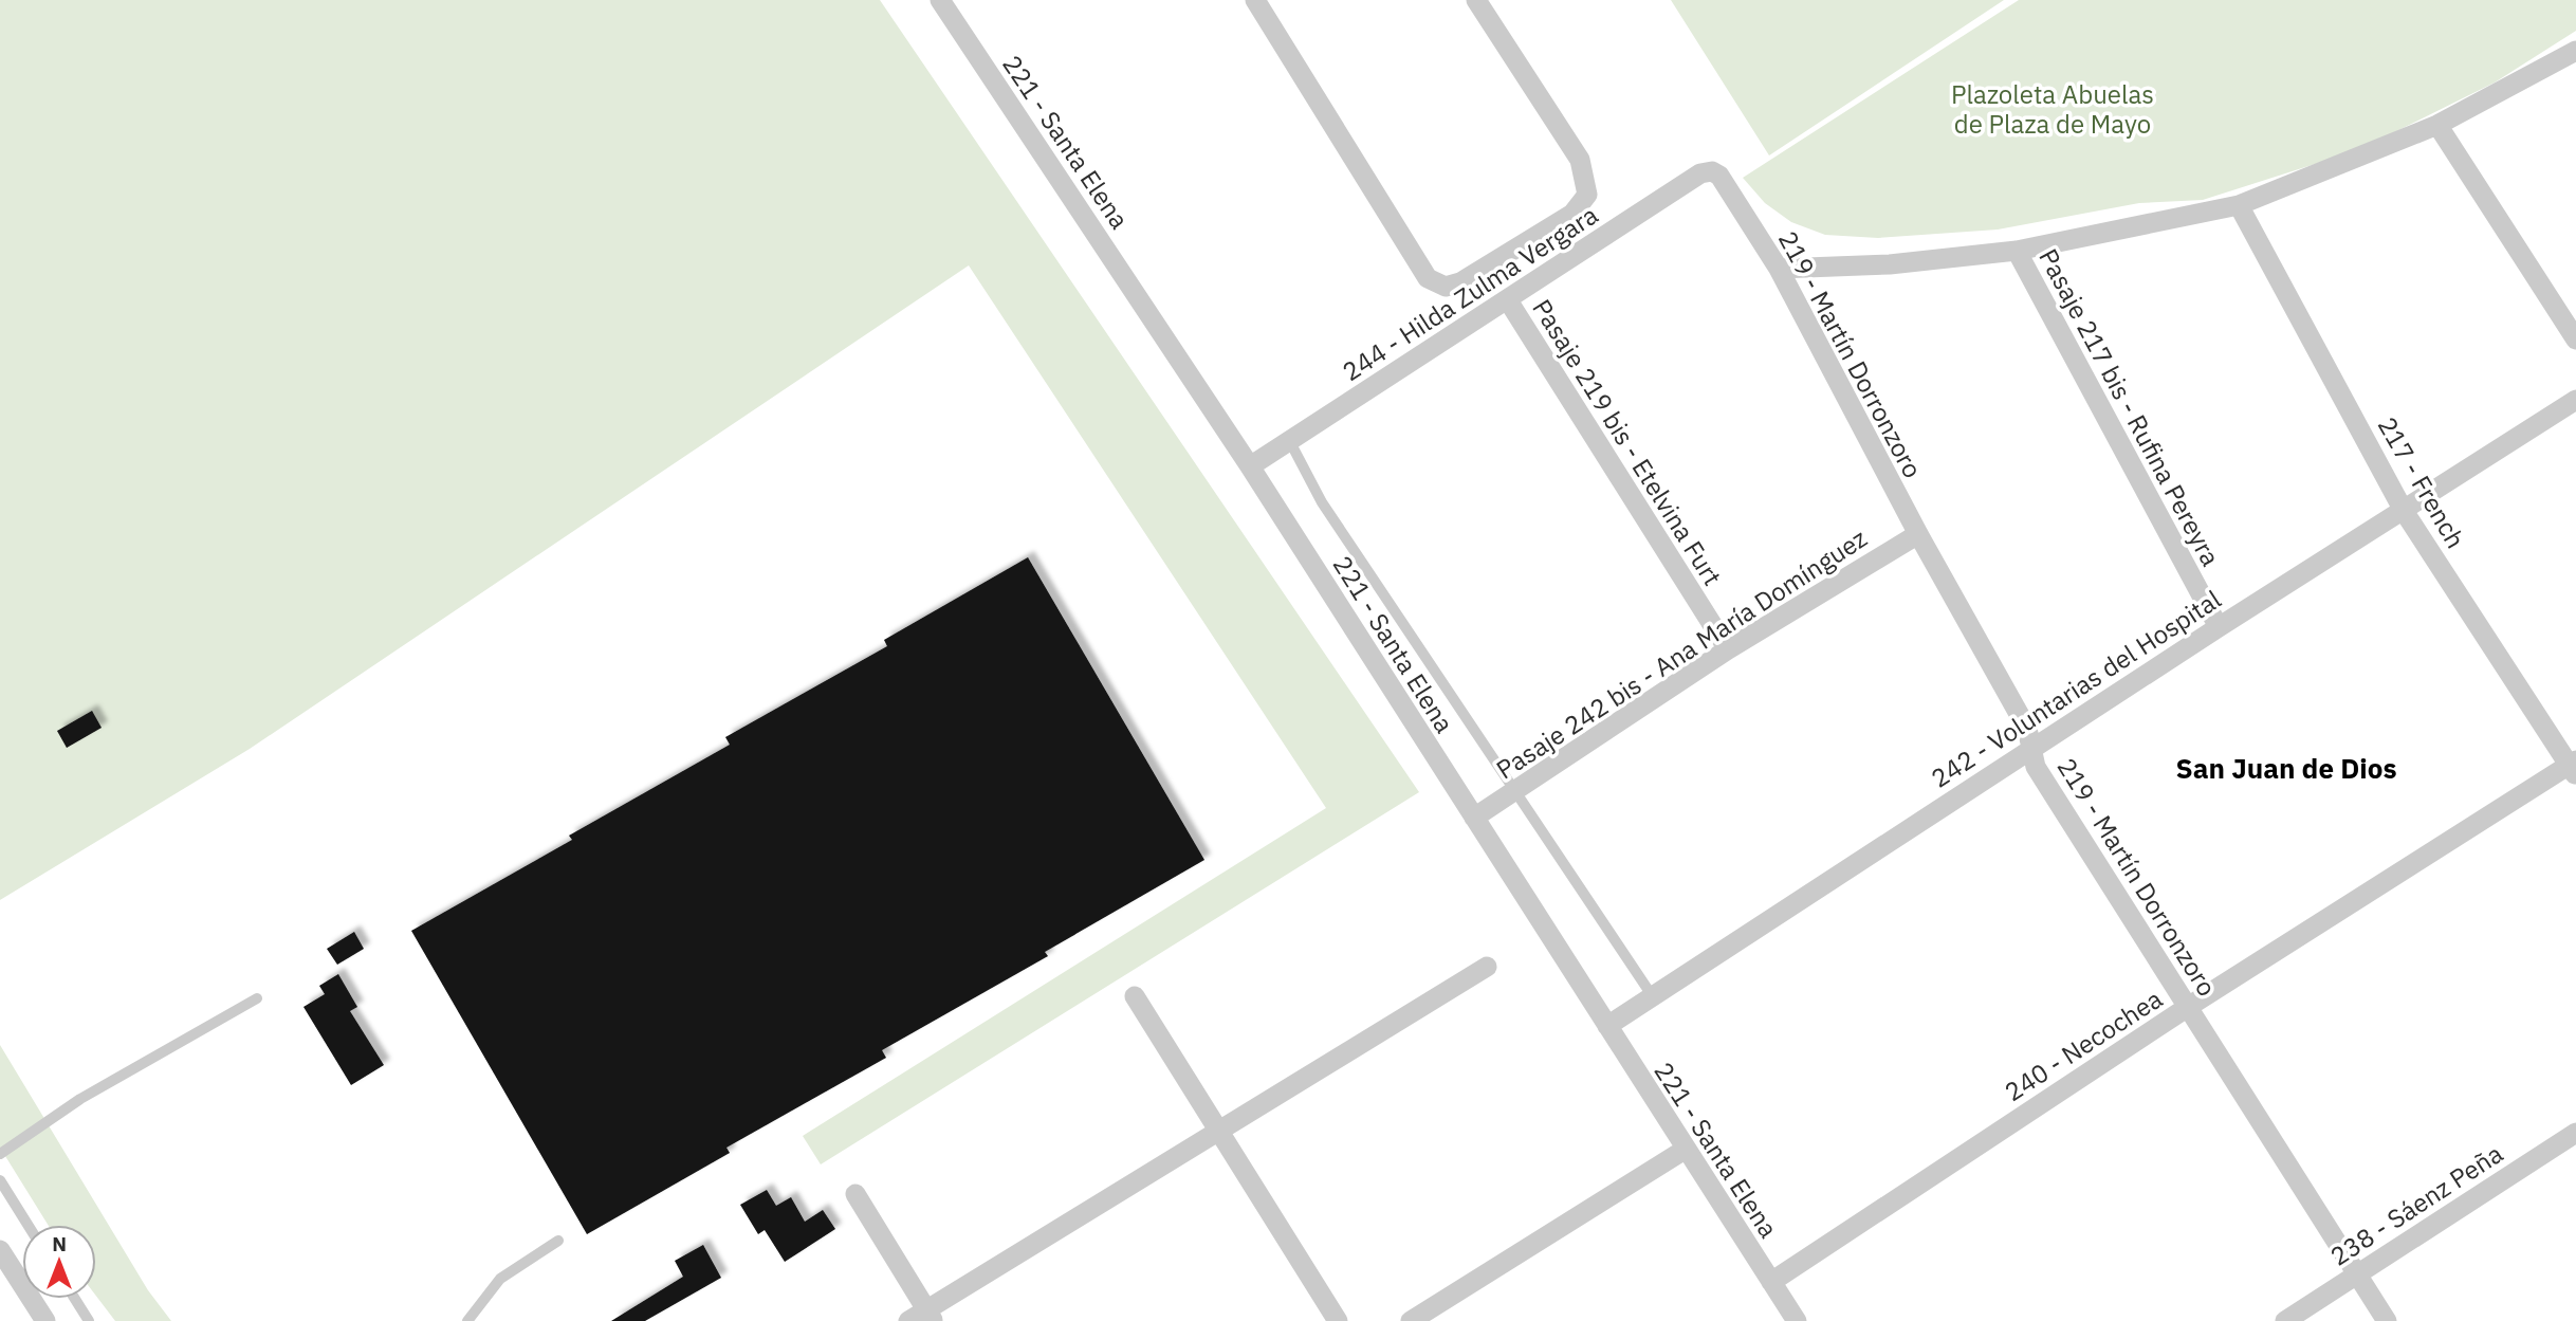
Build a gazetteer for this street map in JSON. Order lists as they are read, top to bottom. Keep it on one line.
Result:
{"streets":{"street":["221 - Santa Elena","244 - Hilda Zulma Vergara","219 - Martín Dorronzoro","Pasaje 217 bis - Rufina Pereyra","Pasaje 219 bis - Etelvina Furt","217 - French","Pasaje 242 bis - Ana María Domínguez","242 - Voluntarias del Hospital","240 - Necochea","238 - Sáenz Peña"]},"crossings":[["221 - Santa Elena","244 - Hilda Zulma Vergara"],["221 - Santa Elena","Pasaje 242 bis - Ana María Domínguez"],["221 - Santa Elena","242 - Voluntarias del Hospital"],["221 - Santa Elena","240 - Necochea"],["244 - Hilda Zulma Vergara","219 - Martín Dorronzoro"],["244 - Hilda Zulma Vergara","Pasaje 219 bis - Etelvina Furt"],["219 - Martín Dorronzoro","Pasaje 242 bis - Ana María Domínguez"],["219 - Martín Dorronzoro","242 - Voluntarias del Hospital"],["219 - Martín Dorronzoro","240 - Necochea"],["219 - Martín Dorronzoro","238 - Sáenz Peña"],["Pasaje 217 bis - Rufina Pereyra","242 - Voluntarias del Hospital"],["Pasaje 219 bis - Etelvina Furt","Pasaje 242 bis - Ana María Domínguez"],["217 - French","242 - Voluntarias del Hospital"],["217 - French","240 - Necochea"]],"districts":["San Juan de Dios"],"parks":["Plazoleta Abuelas de Plaza de Mayo"],"north":"top"}
